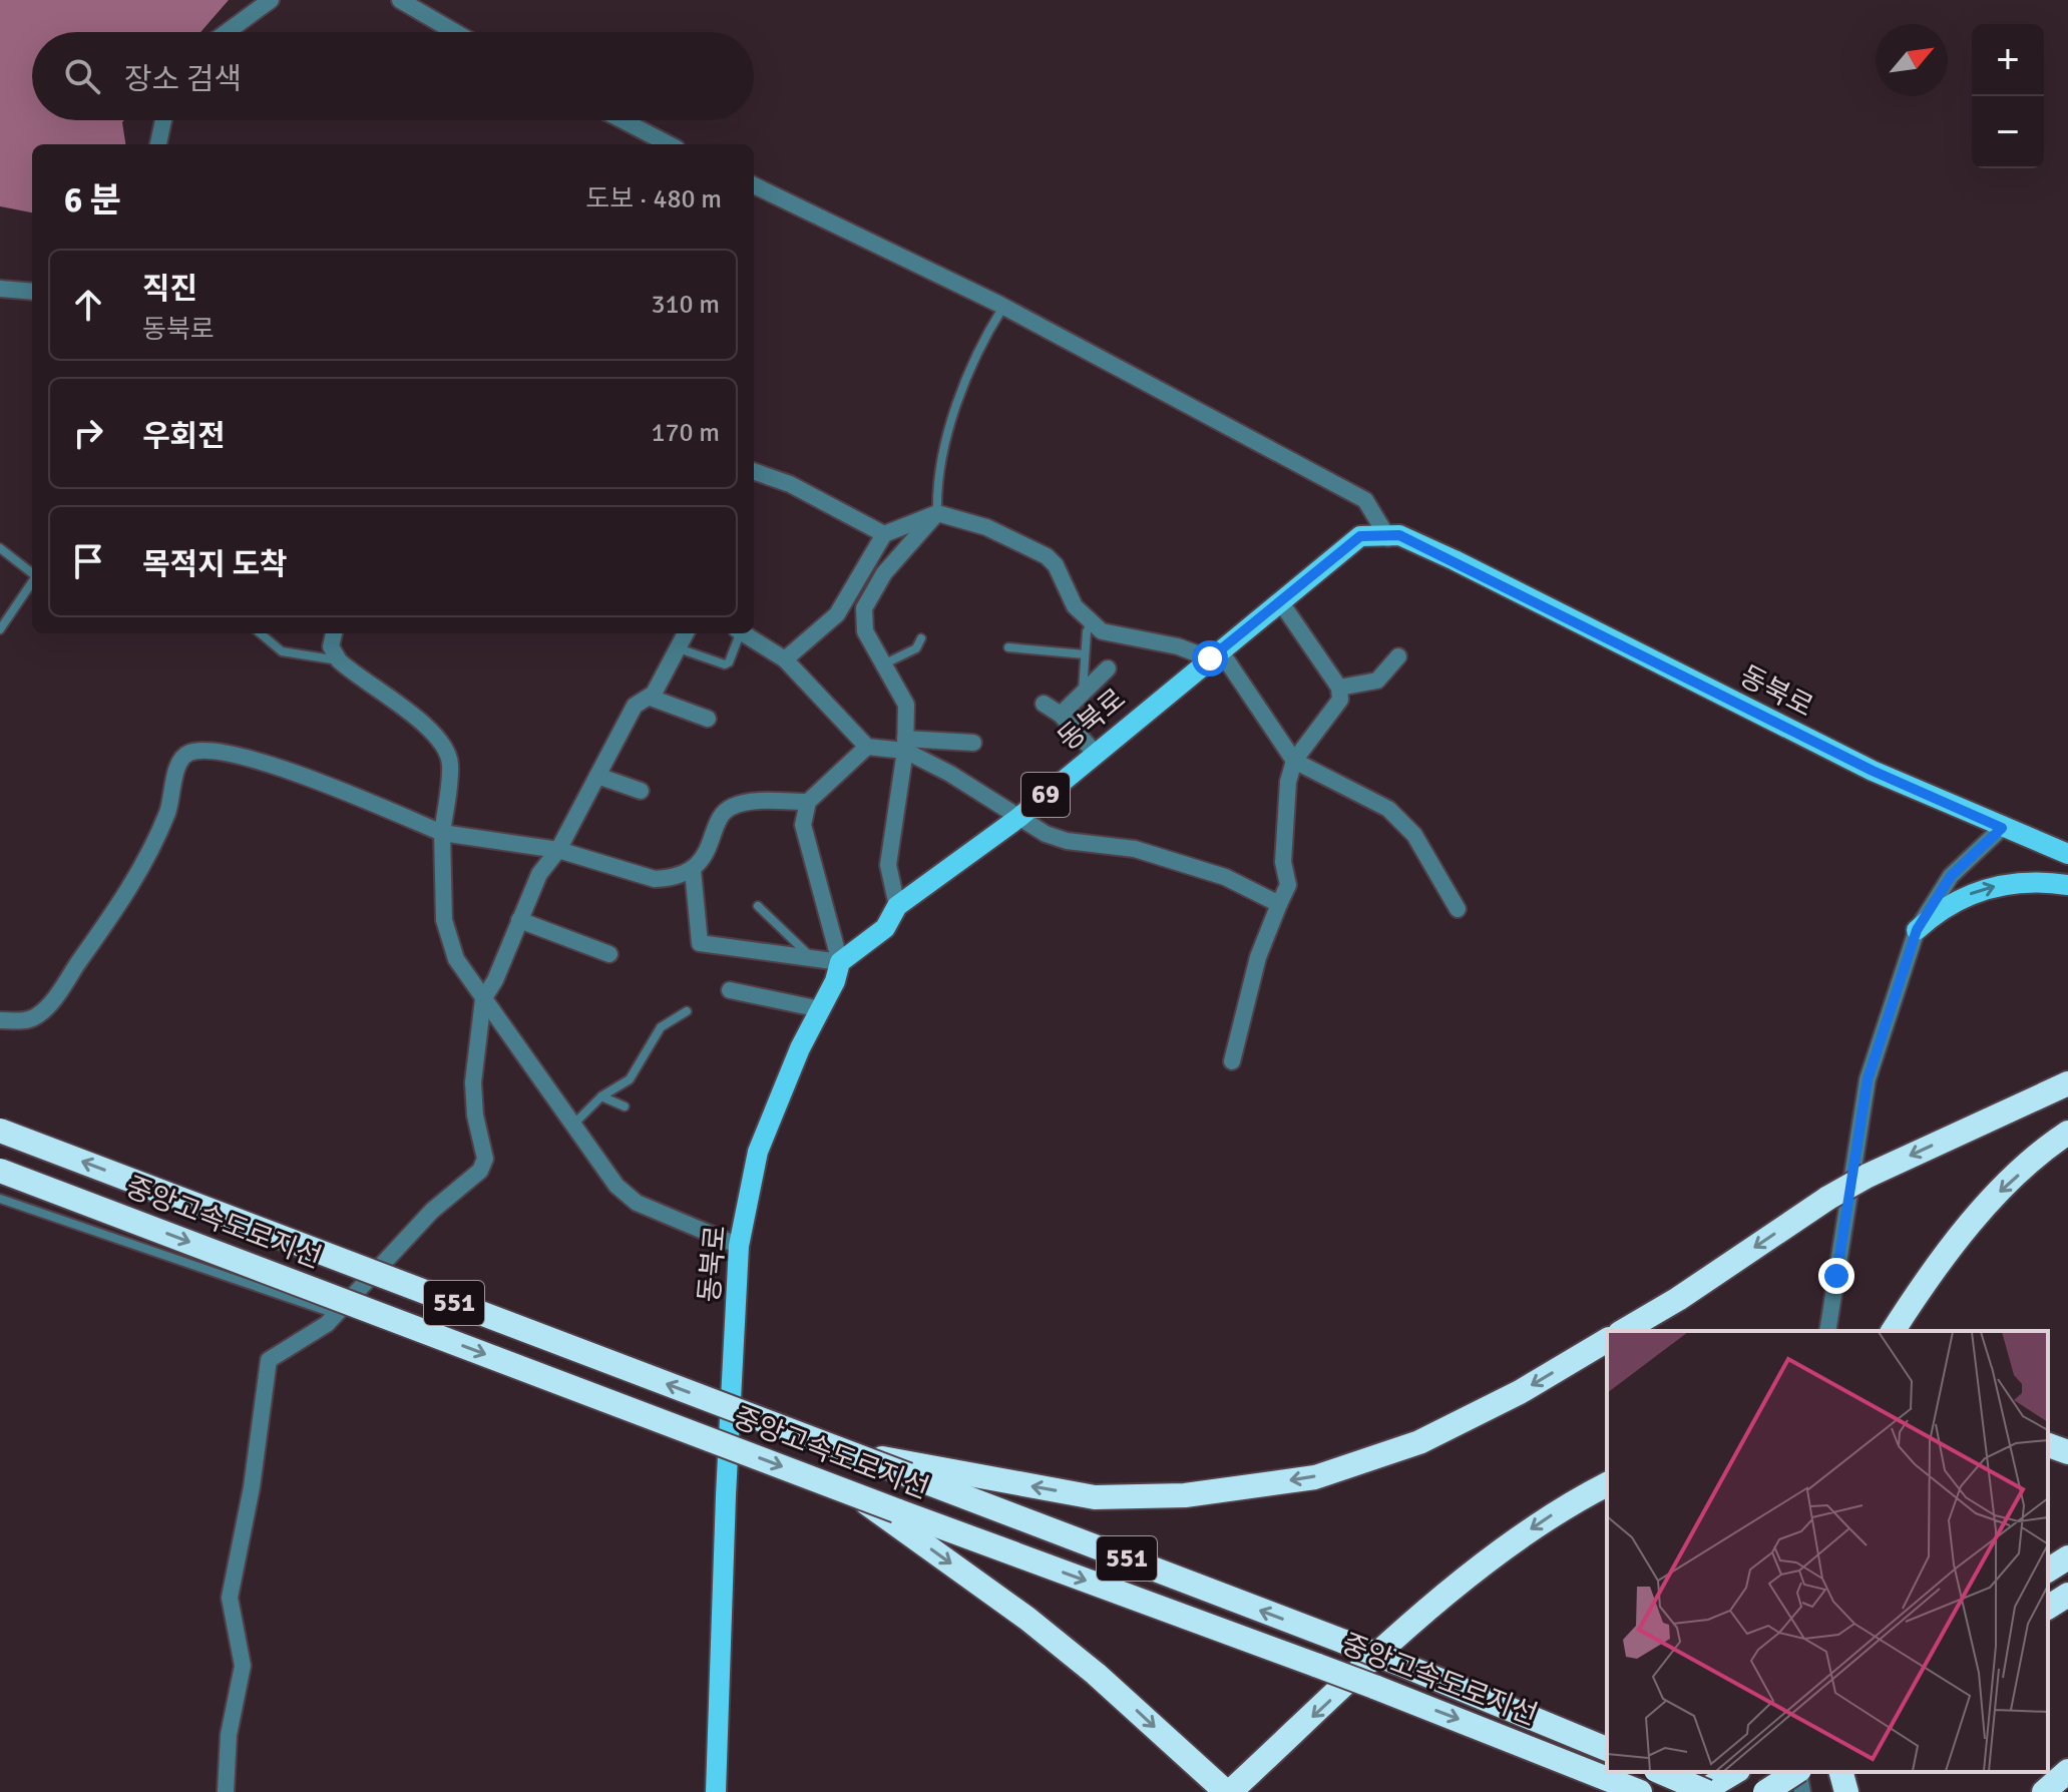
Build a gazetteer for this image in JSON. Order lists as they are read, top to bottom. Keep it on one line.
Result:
{"streets":{"highway":["중앙고속도로지선","551"],"main road":["동북로","69"]},"north":"top right","page":{"map_buttons":["+","−"],"search":"장소 검색","heading":["6 분","도보 · 480 m"],"list":[["직진","동북로","310 m"],["우회전","170 m"],"목적지 도착"]}}
